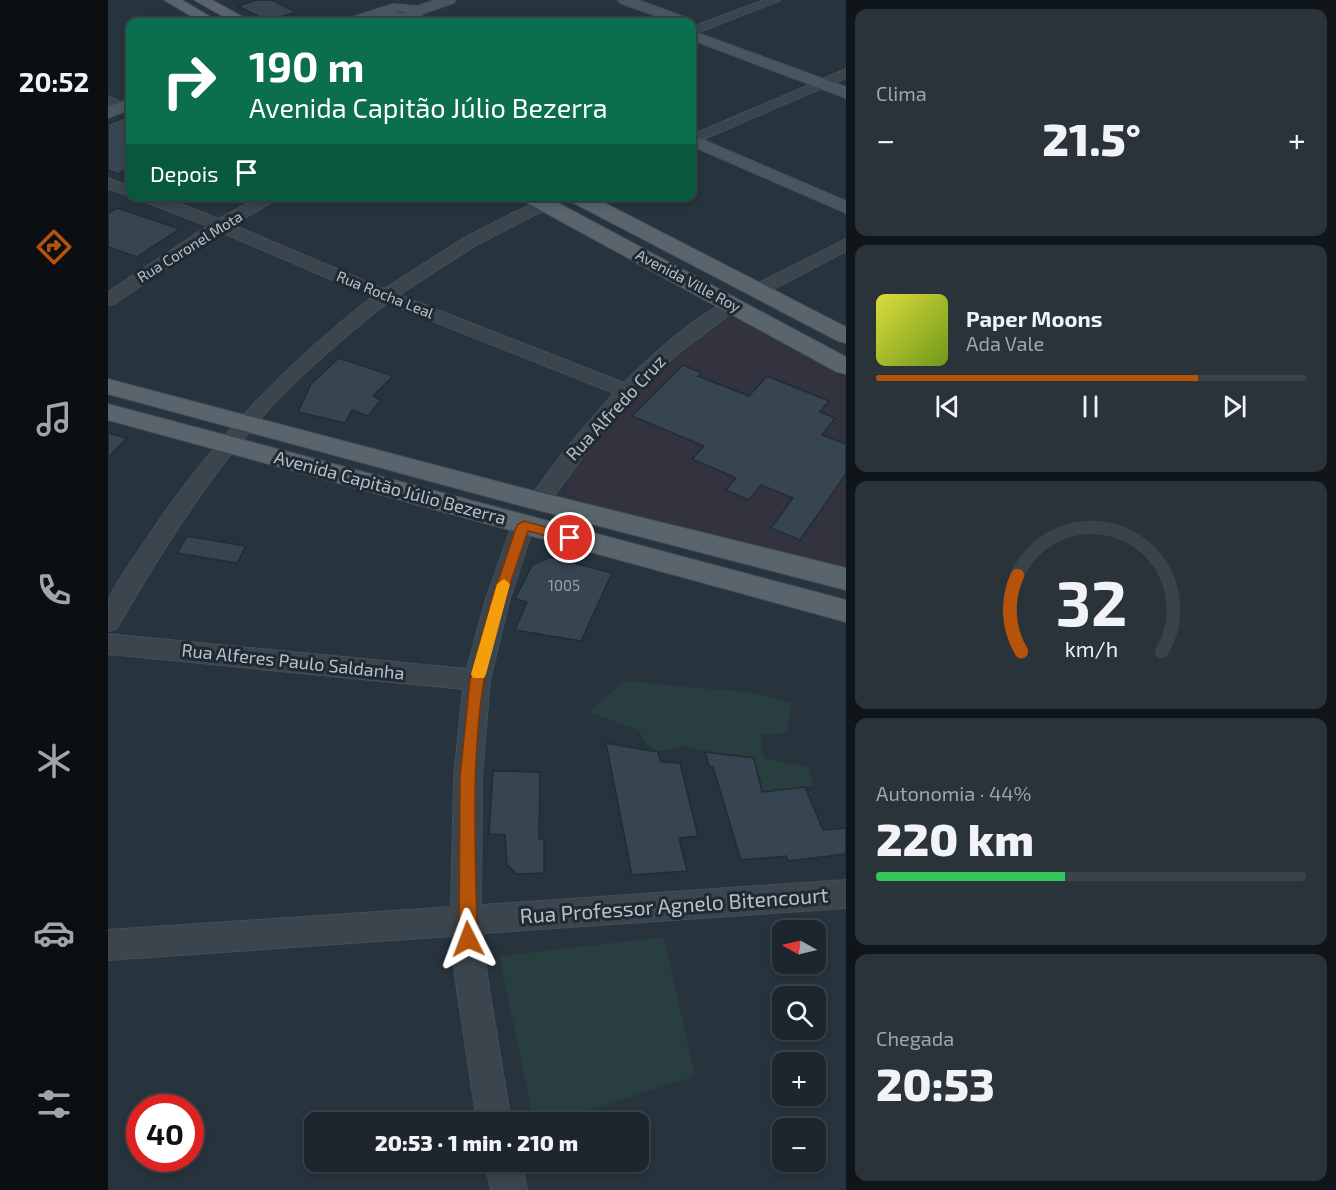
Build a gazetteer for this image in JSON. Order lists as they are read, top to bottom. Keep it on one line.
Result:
{"streets":{"main road":["Avenida Ville Roy","Avenida Capitão Júlio Bezerra"],"street":["Rua Coronel Mota","Rua Rocha Leal","Rua Alfredo Cruz","Rua Alferes Paulo Saldanha","Rua Professor Agnelo Bitencourt"]},"crossings":[["Rua Coronel Mota","Rua Rocha Leal"],["Avenida Ville Roy","Rua Alfredo Cruz"],["Rua Rocha Leal","Rua Alfredo Cruz"],["Rua Alfredo Cruz","Avenida Capitão Júlio Bezerra"]],"house_numbers":["1005"],"north":"left","page":{"tabs":"20:52","tile":["Clima",["Autonomia · 44%","220 km"],["Chegada","20:53"]],"turn":["190 m","Avenida Capitão Júlio Bezerra"],"heat":["−","21.5°","+"],"then":"Depois","song":["Paper Moons","Ada Vale"],"map_buttons":["+","−"],"limit":"40","trip":"20:53 · 1 min · 210 m","gauge":["32","km/h"]}}
